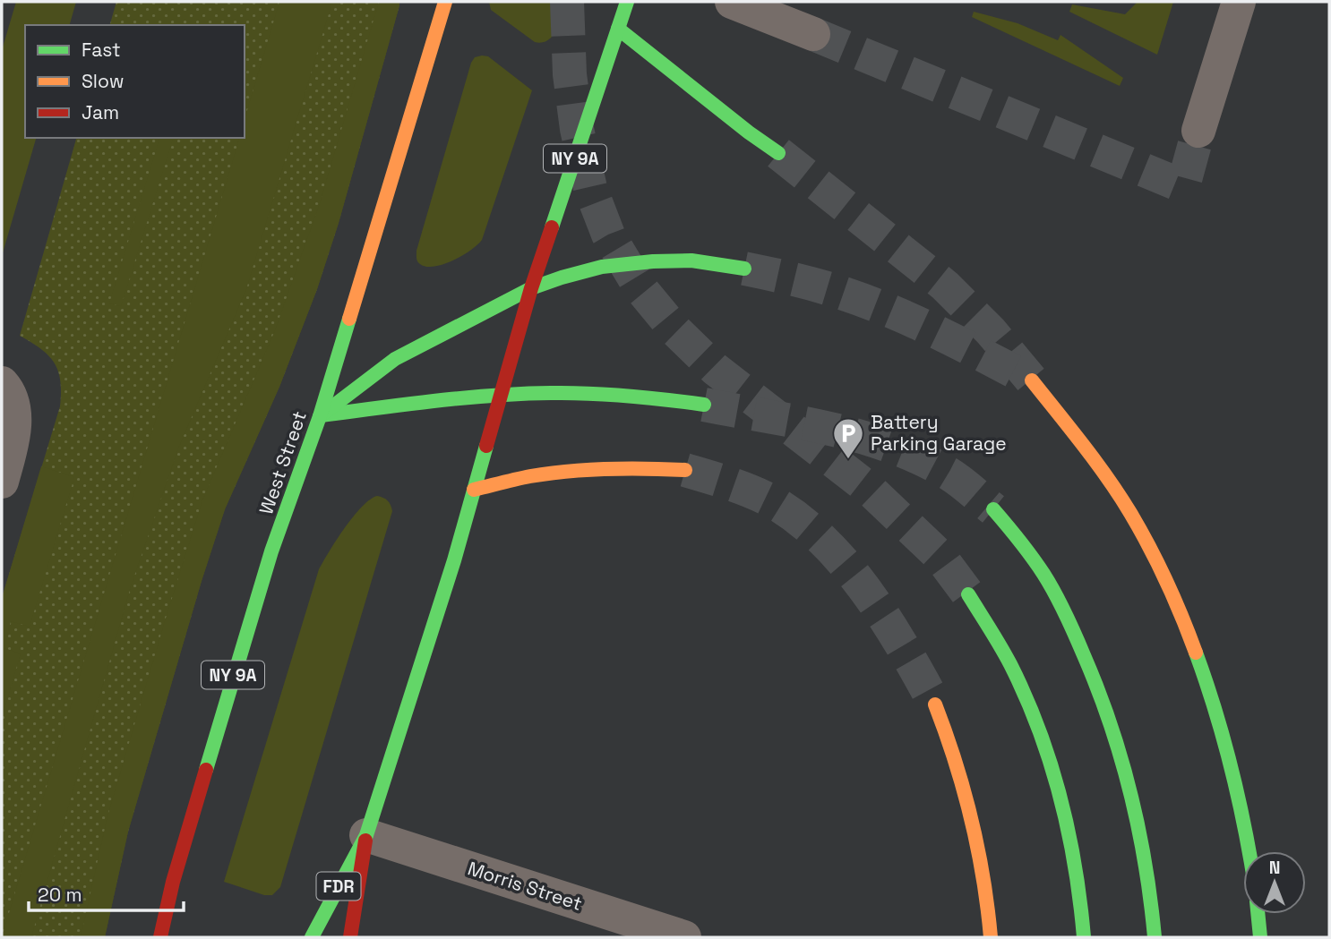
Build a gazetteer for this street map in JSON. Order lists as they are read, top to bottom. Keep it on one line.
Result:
{"streets":{"main road":["NY 9A","West Street","FDR"],"street":["Morris Street"]},"crossings":[["NY 9A","FDR"],["NY 9A","Morris Street"],["FDR","Morris Street"]],"places":{"parking":["Battery Parking Garage"]},"legend":["Fast","Slow","Jam"],"scale_bar":"20 m","north":"top"}
